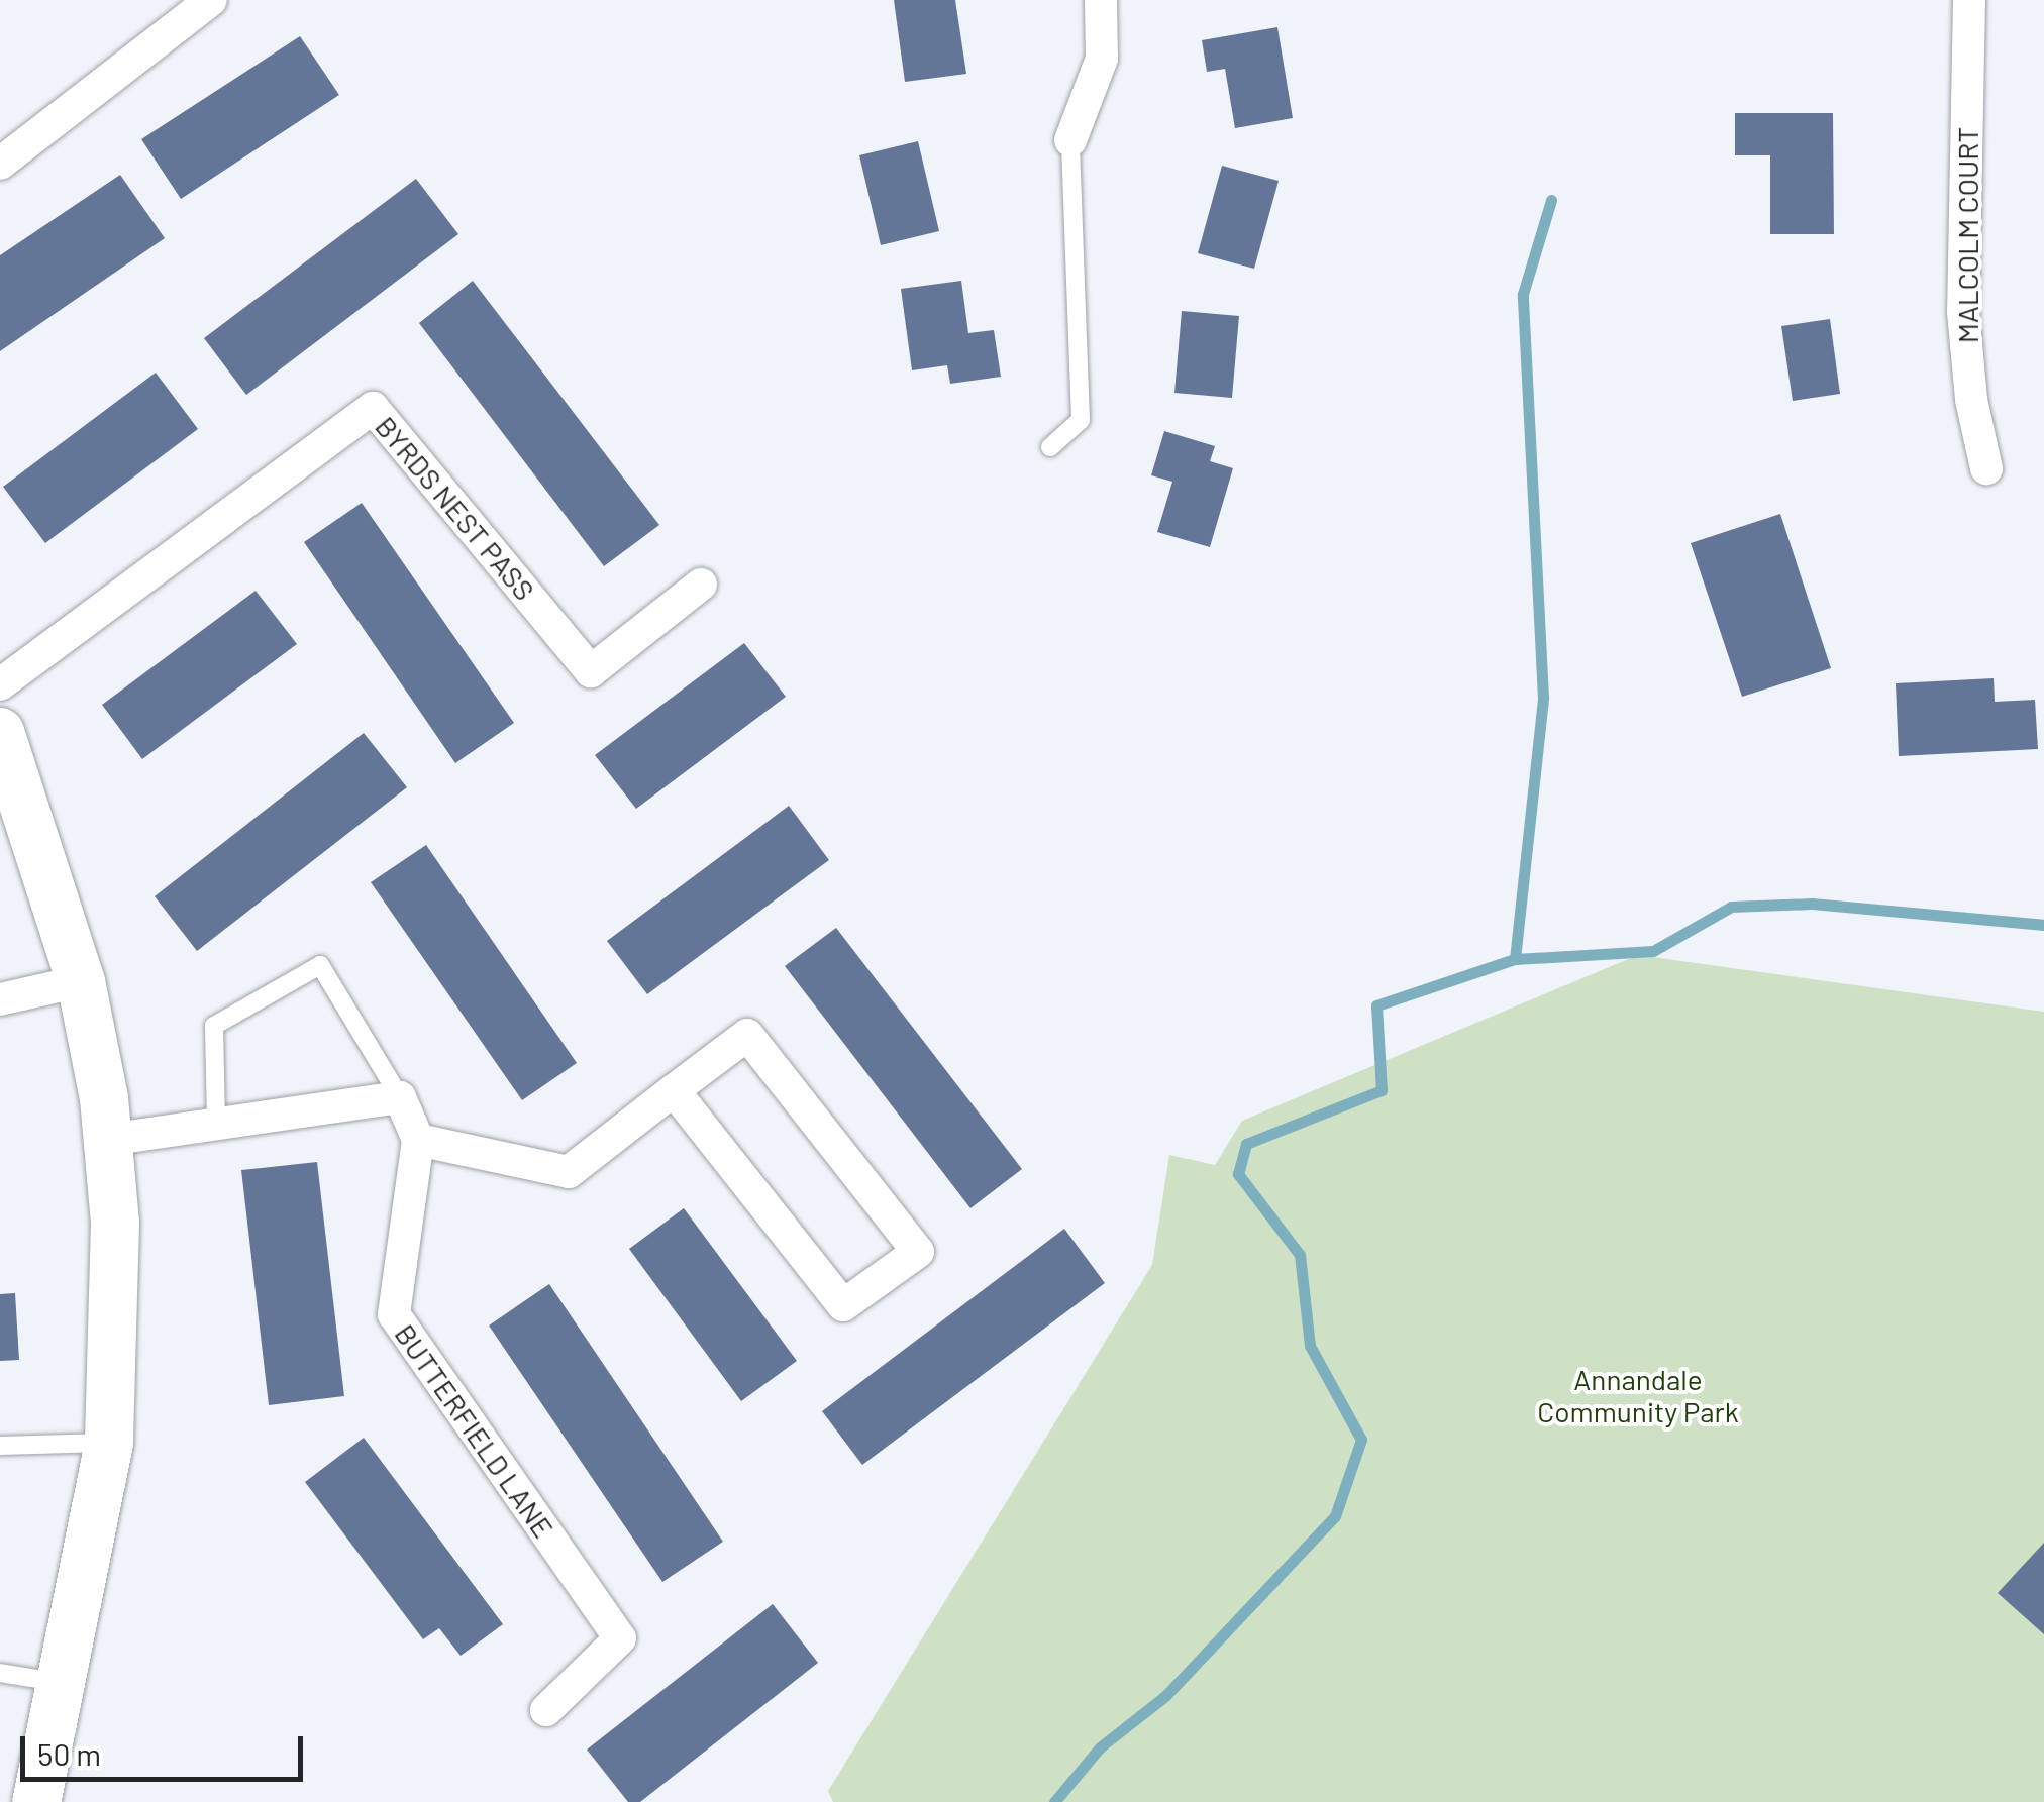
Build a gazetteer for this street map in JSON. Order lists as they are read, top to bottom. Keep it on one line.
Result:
{"streets":{"street":["MALCOLM COURT","BYRDS NEST PASS","BUTTERFIELD LANE"]},"parks":["Annandale Community Park"],"scale_bar":"50 m"}
